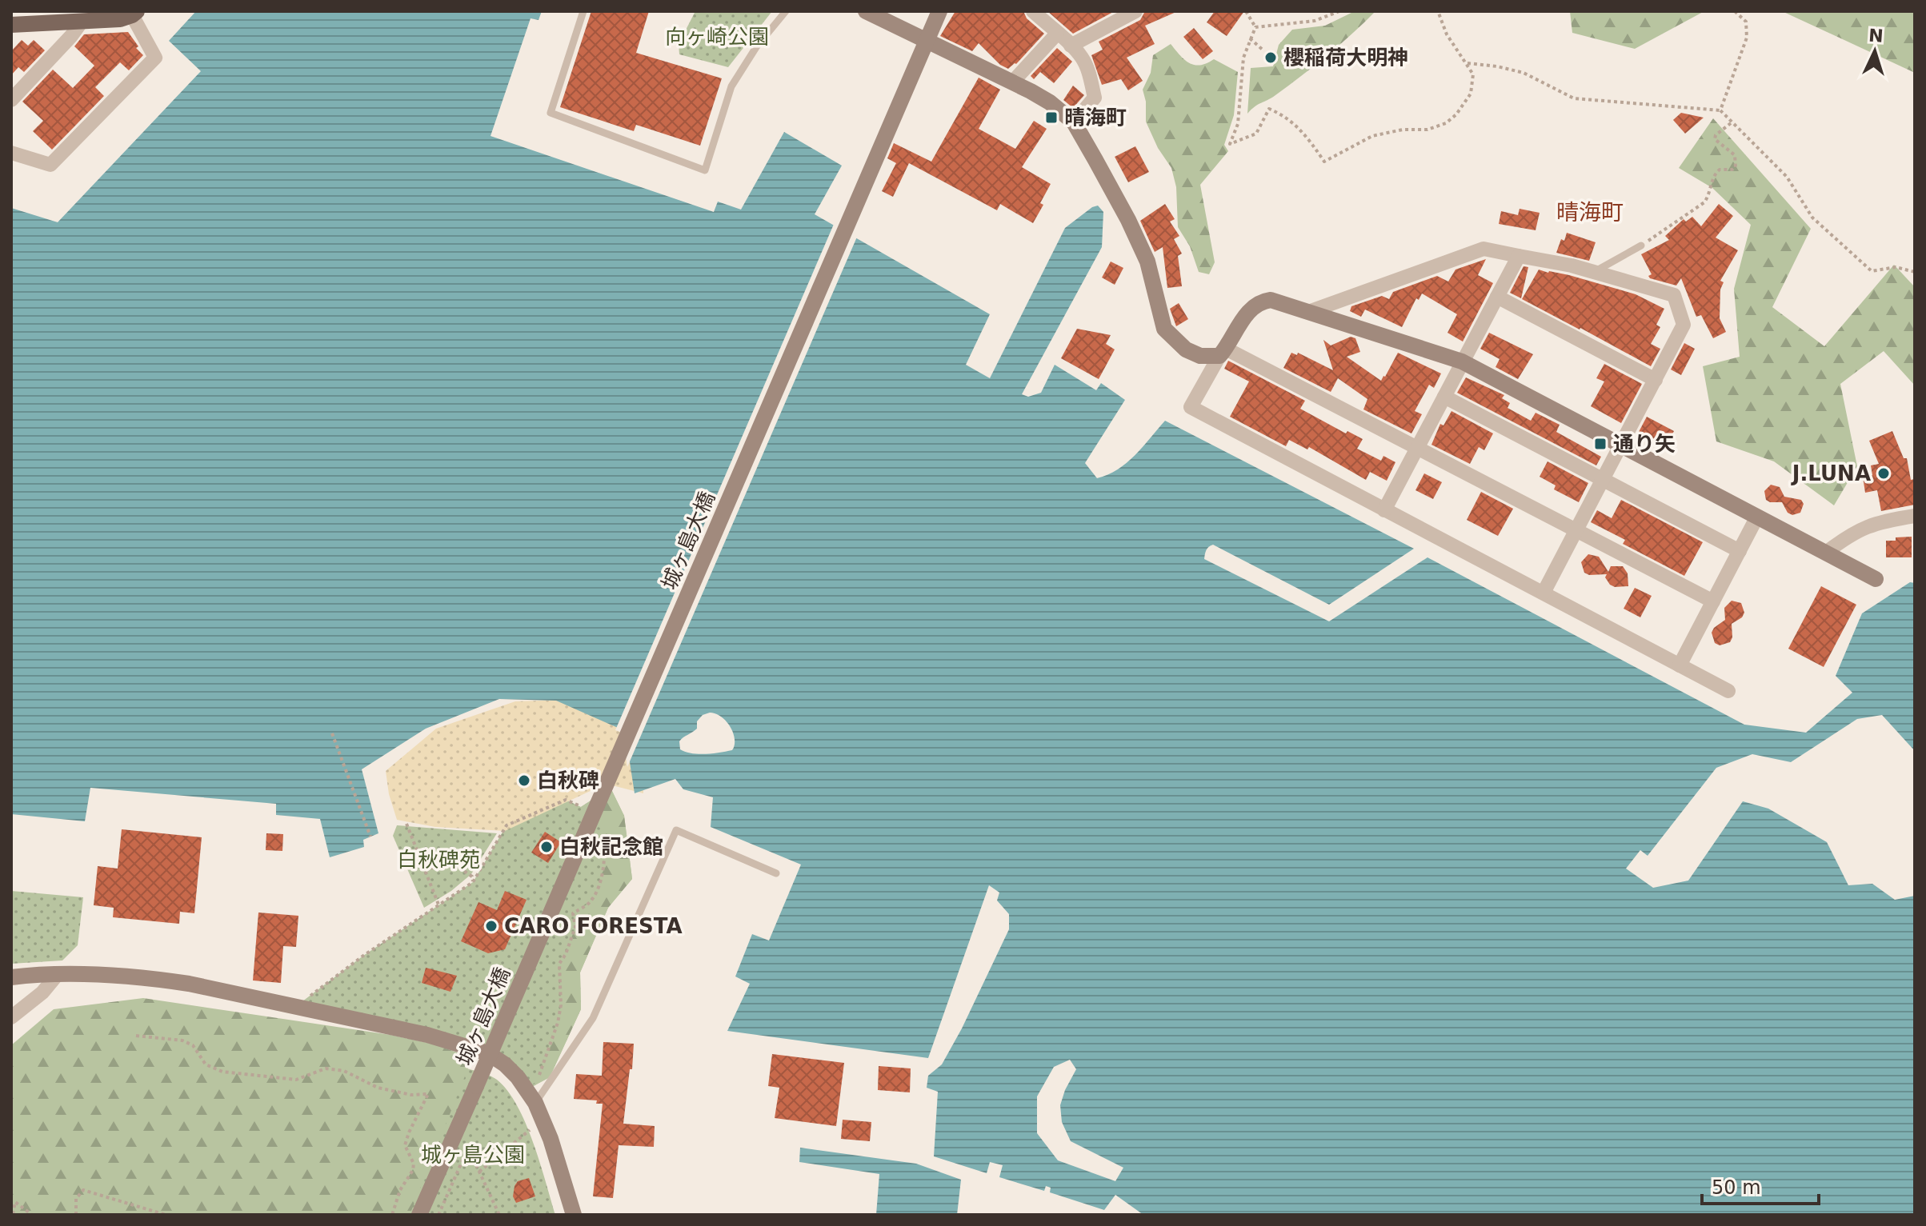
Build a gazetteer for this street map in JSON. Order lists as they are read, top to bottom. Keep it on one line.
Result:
{"streets":{"street":["城ヶ島大橋"]},"districts":["晴海町"],"parks":["向ヶ崎公園","白秋碑苑","城ヶ島公園"],"places":{"other":["櫻稲荷大明神","J.LUNA","白秋碑","白秋記念館","CARO FORESTA"],"transit":["晴海町","通り矢"]},"scale_bar":"50 m","north":"top"}
